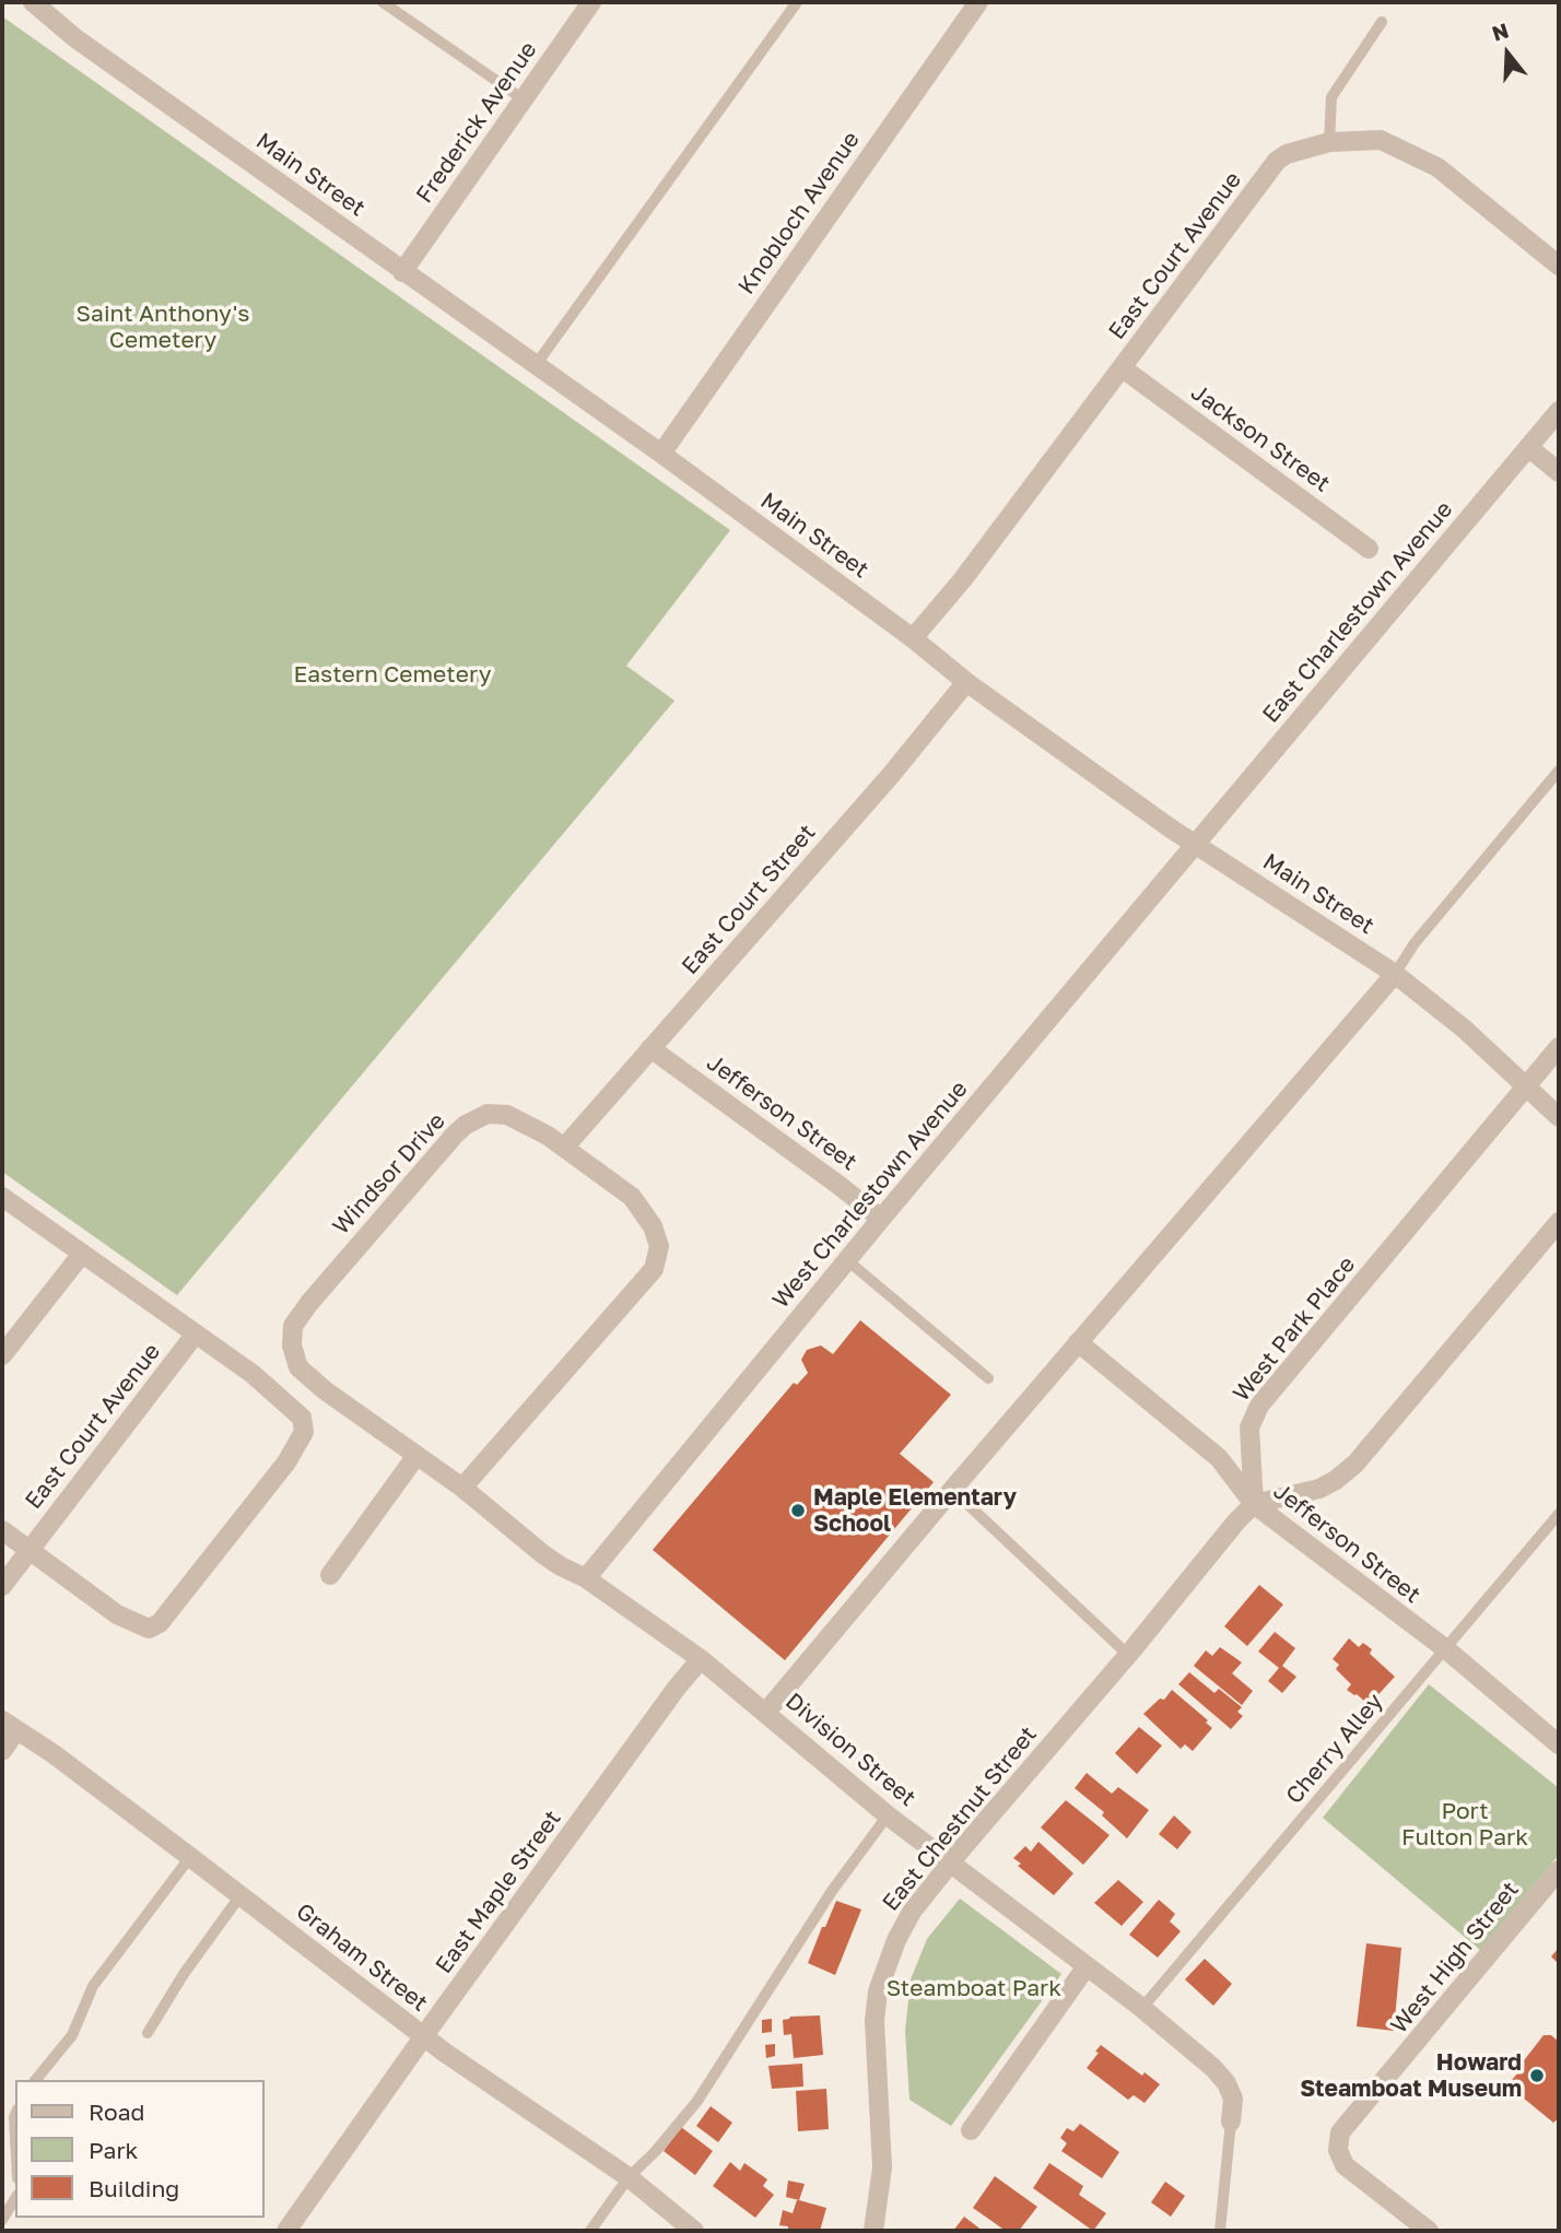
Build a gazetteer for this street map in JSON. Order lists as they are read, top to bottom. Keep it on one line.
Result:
{"streets":{"street":["Frederick Avenue","Main Street","Knobloch Avenue","East Court Avenue","Jackson Street","East Charlestown Avenue","East Court Street","Jefferson Street","Windsor Drive","West Charlestown Avenue","West Park Place","Division Street","East Chestnut Street","East Maple Street","Graham Street","West High Street"],"lane":["Cherry Alley"]},"crossings":[["Frederick Avenue","Main Street"],["Main Street","Knobloch Avenue"],["Main Street","East Court Avenue"],["Main Street","East Charlestown Avenue"],["Main Street","East Court Street"],["Main Street","West Charlestown Avenue"],["Main Street","West Park Place"],["East Court Avenue","Jackson Street"],["East Charlestown Avenue","West Charlestown Avenue"],["East Court Street","Jefferson Street"],["East Court Street","Windsor Drive"],["Jefferson Street","West Charlestown Avenue"],["Jefferson Street","West Park Place"],["Jefferson Street","Cherry Alley"],["Jefferson Street","East Chestnut Street"],["Windsor Drive","West Charlestown Avenue"],["Windsor Drive","Division Street"],["West Charlestown Avenue","Division Street"],["West Park Place","East Chestnut Street"],["Cherry Alley","Division Street"],["Division Street","East Chestnut Street"],["Division Street","East Maple Street"],["East Maple Street","Graham Street"]],"parks":["Saint Anthony's Cemetery","Eastern Cemetery","Port Fulton Park","Steamboat Park"],"places":["Maple Elementary School","Howard Steamboat Museum"],"legend":["Road","Park","Building"],"north":"top"}
